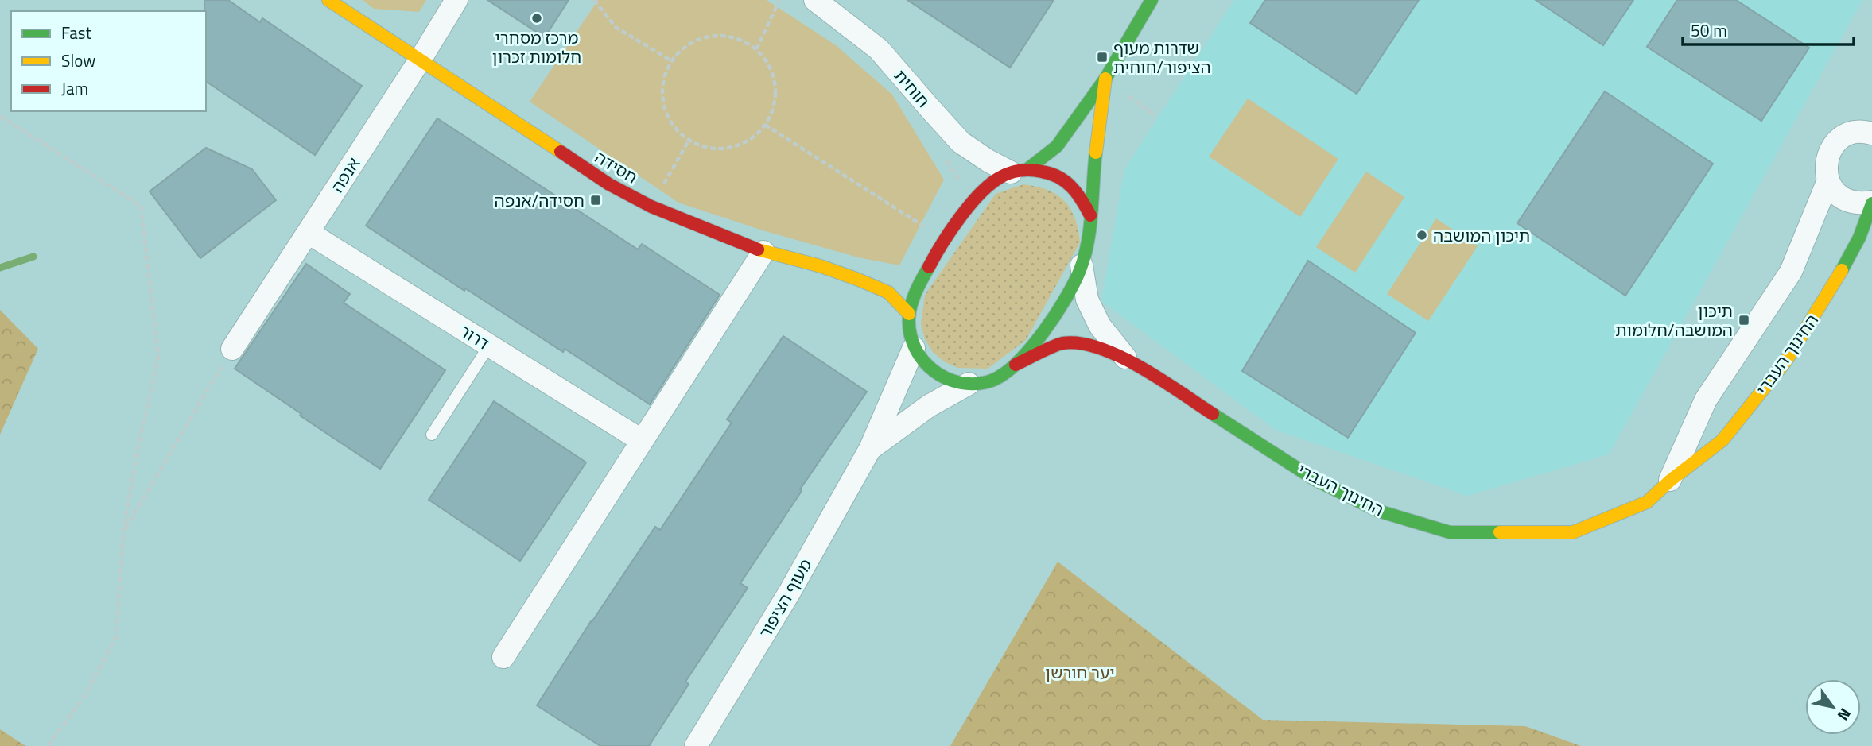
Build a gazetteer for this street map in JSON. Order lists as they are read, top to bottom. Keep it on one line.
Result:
{"streets":{"street":["חוחית","חסידה","אנפה","דרור","החינוך העברי","מעוף הציפור"]},"crossings":[["חוחית","חסידה"],["חוחית","החינוך העברי"],["חוחית","מעוף הציפור"],["חסידה","אנפה"],["חסידה","החינוך העברי"],["חסידה","מעוף הציפור"],["אנפה","דרור"],["החינוך העברי","מעוף הציפור"]],"parks":["יער חורשן"],"places":{"other":["מרכז מסחרי חלומות זכרון","תיכון המושבה"],"transit":["שדרות מעוף הציפור/חוחית","חסידה/אנפה","תיכון המושבה/חלומות"]},"legend":["Fast","Slow","Jam"],"scale_bar":"50 m","north":"bottom right"}
